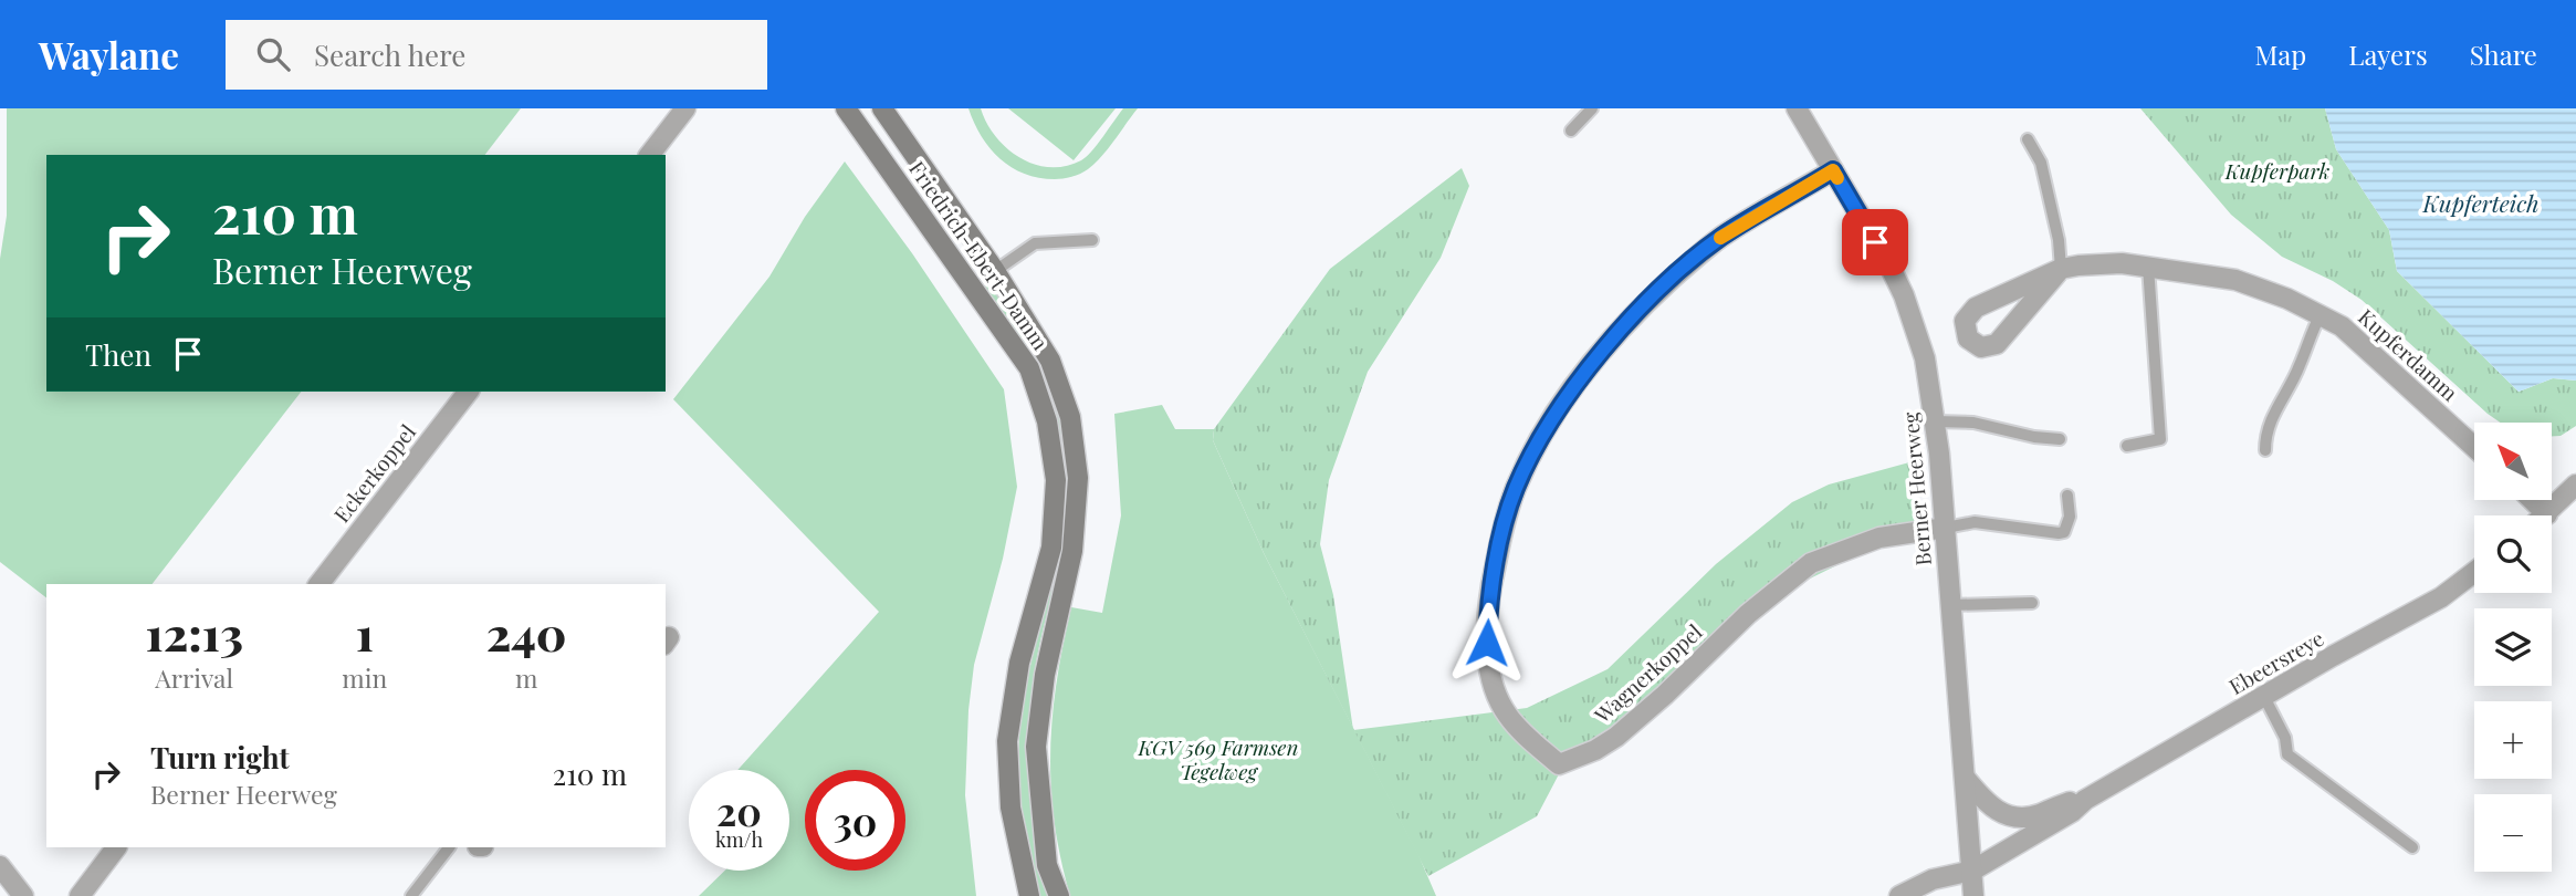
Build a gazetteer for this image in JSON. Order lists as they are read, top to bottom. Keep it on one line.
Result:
{"streets":{"main road":["Friedrich-Ebert-Damm"],"street":["Kupferdamm","Eckerkoppel","Berner Heerweg","Ebeersreye","Wagnerkoppel"]},"crossings":[["Berner Heerweg","Ebeersreye"],["Berner Heerweg","Wagnerkoppel"]],"water":["Kupferteich"],"parks":["Kupferpark","KGV 569 Farmsen Tegelweg"],"north":"top left","page":{"header":"Waylane","search":"Search here","nav":["Map","Layers","Share"],"turn":["210 m","Berner Heerweg"],"then":"Then","map_buttons":["+","−"],"eta":["12:13","Arrival","1","min","240","m"],"list":[{"name":"Turn right","note":"Berner Heerweg","value":"210 m"}],"speed":"20 km/h","limit":"30"}}
